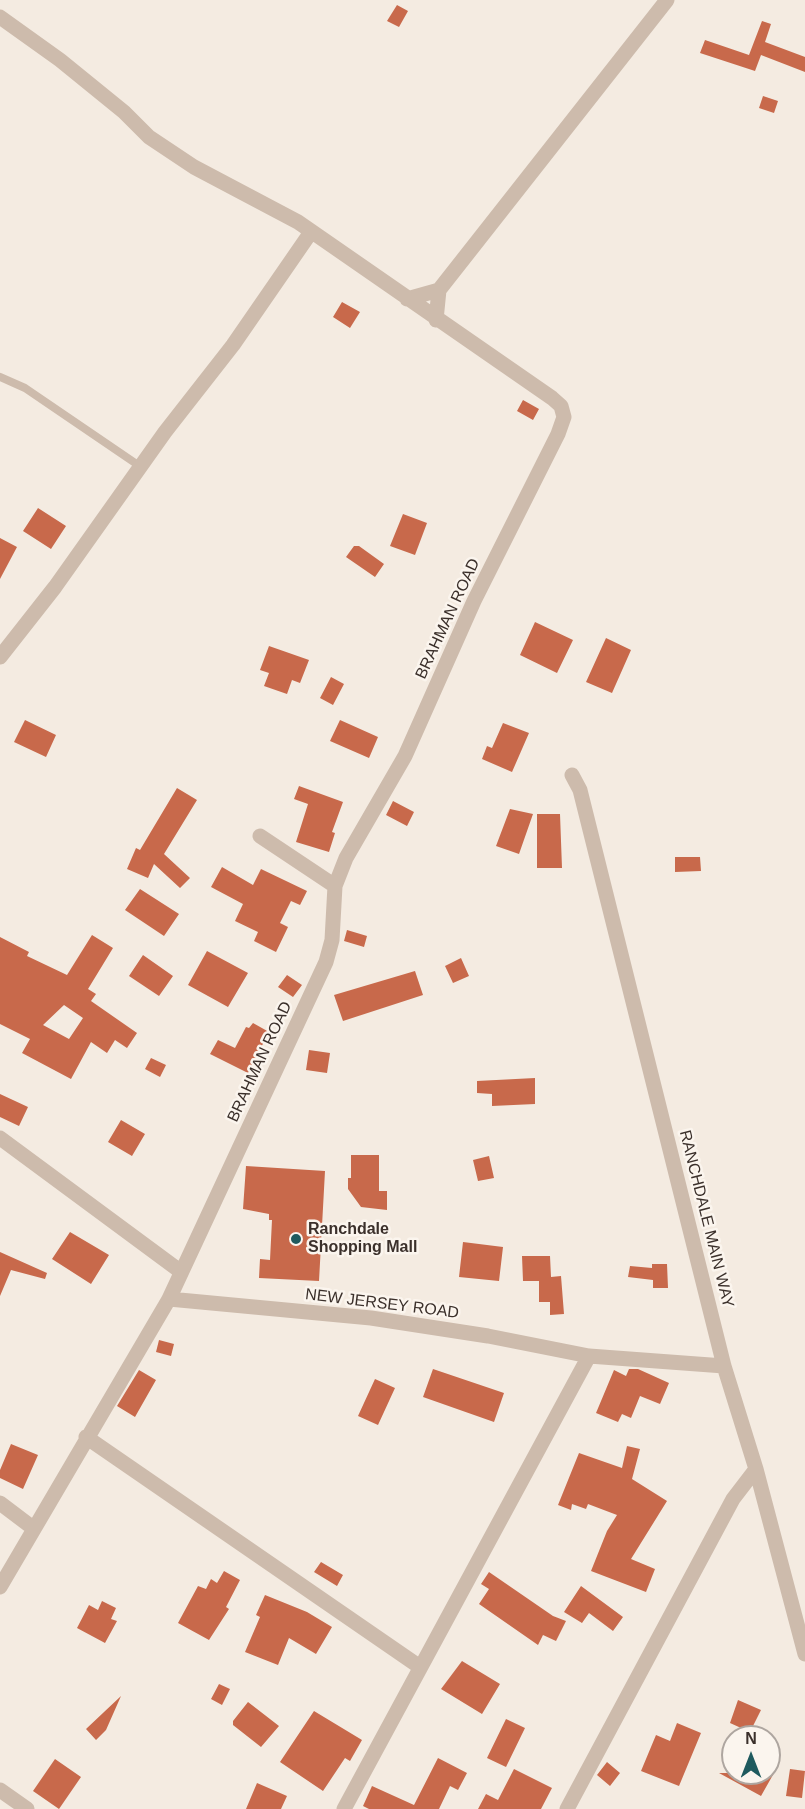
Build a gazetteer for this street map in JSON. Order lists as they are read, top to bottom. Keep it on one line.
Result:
{"streets":{"street":["BRAHMAN ROAD","RANCHDALE MAIN WAY","NEW JERSEY ROAD"]},"crossings":[["BRAHMAN ROAD","NEW JERSEY ROAD"],["RANCHDALE MAIN WAY","NEW JERSEY ROAD"]],"places":["Ranchdale Shopping Mall"],"north":"top"}
